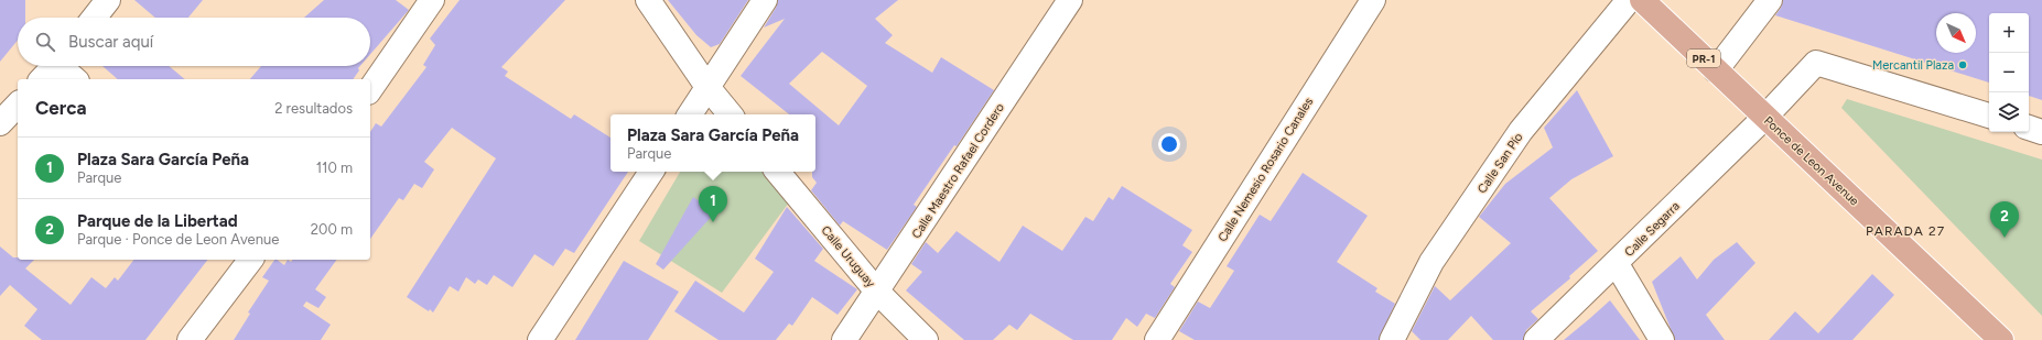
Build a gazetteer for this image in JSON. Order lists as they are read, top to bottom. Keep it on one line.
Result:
{"streets":{"main road":["PR-1","Ponce de Leon Avenue"],"street":["Calle San Pío","Calle Nemesio Rosario Canales","Calle Maestro Rafael Cordero","Calle Segarra","Calle Uruguay"]},"crossings":[["Ponce de Leon Avenue","Calle Segarra"],["Calle Maestro Rafael Cordero","Calle Uruguay"]],"districts":["PARADA 27"],"places":["Mercantil Plaza"],"north":"bottom right","page":{"map_buttons":["+","−"],"search":"Buscar aquí","heading":["Cerca","2 resultados"],"popup":["Plaza Sara García Peña","Parque"],"list":[{"mark":"1","name":"Plaza Sara García Peña","note":"Parque","value":"110 m"},{"mark":"2","name":"Parque de la Libertad","note":"Parque · Ponce de Leon Avenue","value":"200 m"}],"pins":["1","2"]}}
